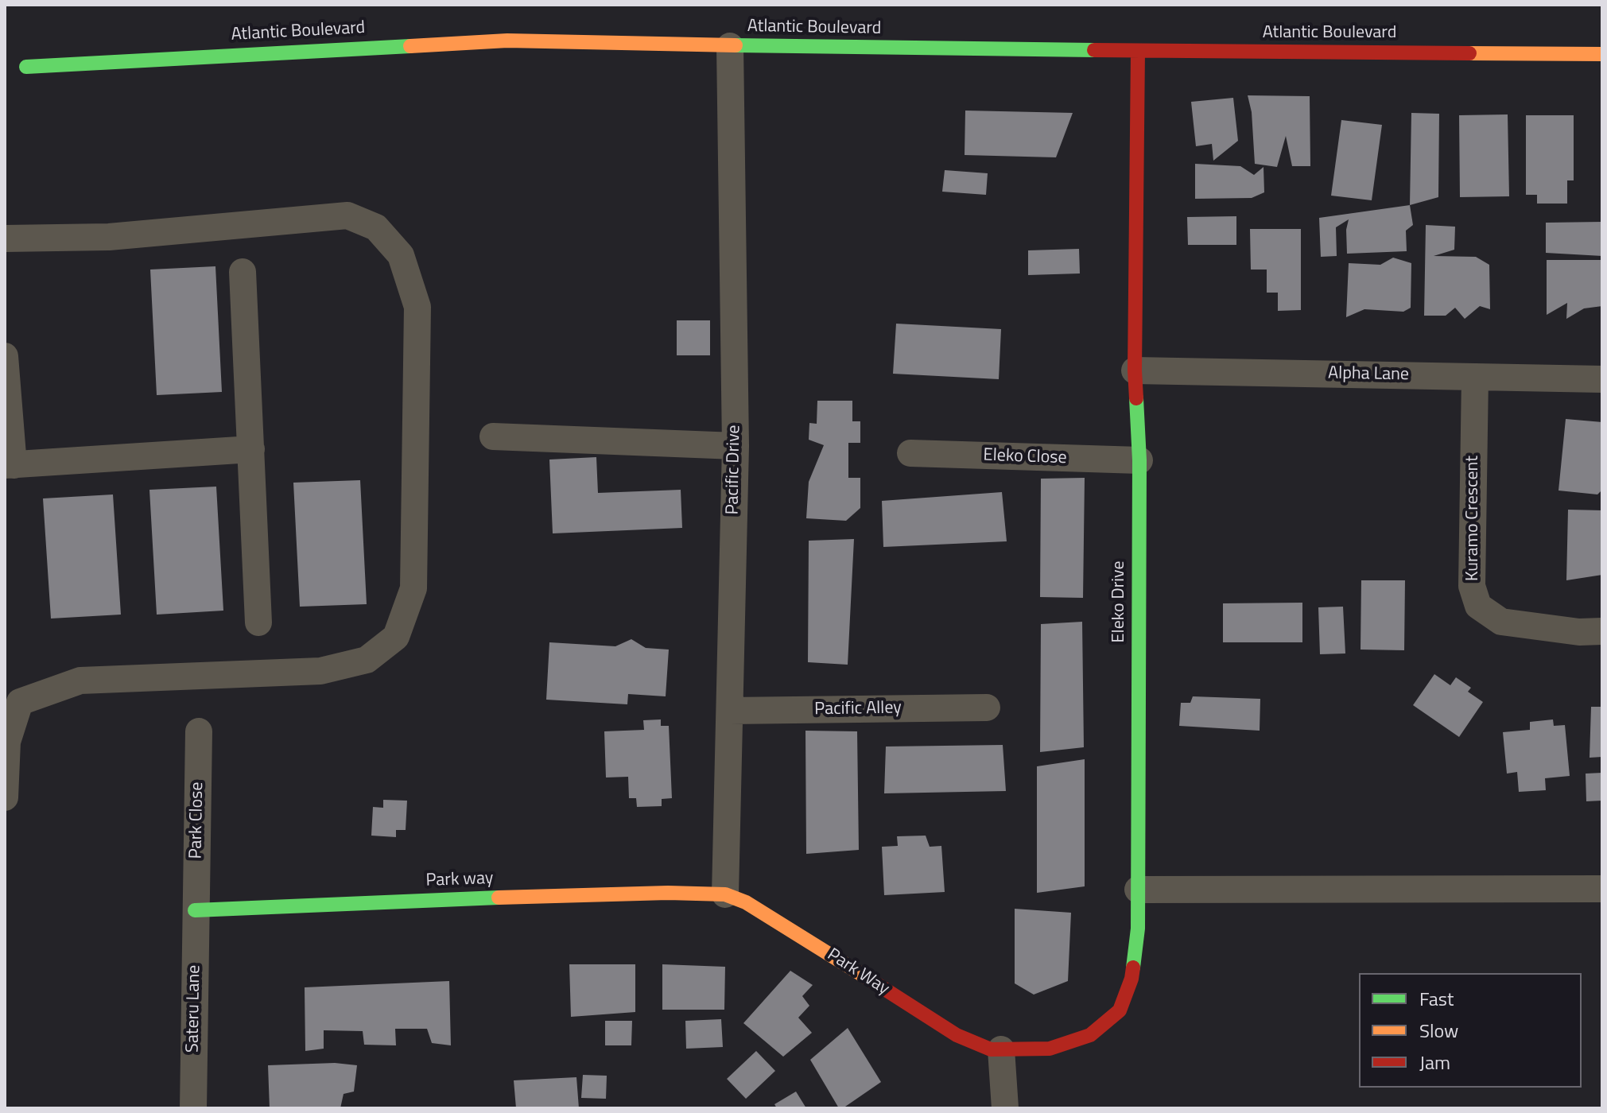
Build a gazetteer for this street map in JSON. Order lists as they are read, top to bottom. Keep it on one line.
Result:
{"streets":{"street":["Atlantic Boulevard","Alpha Lane","Eleko Close","Pacific Drive","Kuramo Crescent","Eleko Drive","Pacific Alley","Park Close","Park way","Park Way","Sateru Lane"]},"crossings":[["Atlantic Boulevard","Pacific Drive"],["Atlantic Boulevard","Eleko Drive"],["Alpha Lane","Kuramo Crescent"],["Alpha Lane","Eleko Drive"],["Eleko Close","Eleko Drive"],["Pacific Drive","Pacific Alley"],["Pacific Drive","Park way"],["Pacific Drive","Park Way"],["Eleko Drive","Park Way"],["Park Close","Park way"],["Park Close","Sateru Lane"],["Park way","Park Way"],["Park way","Sateru Lane"]],"legend":["Fast","Slow","Jam"]}
